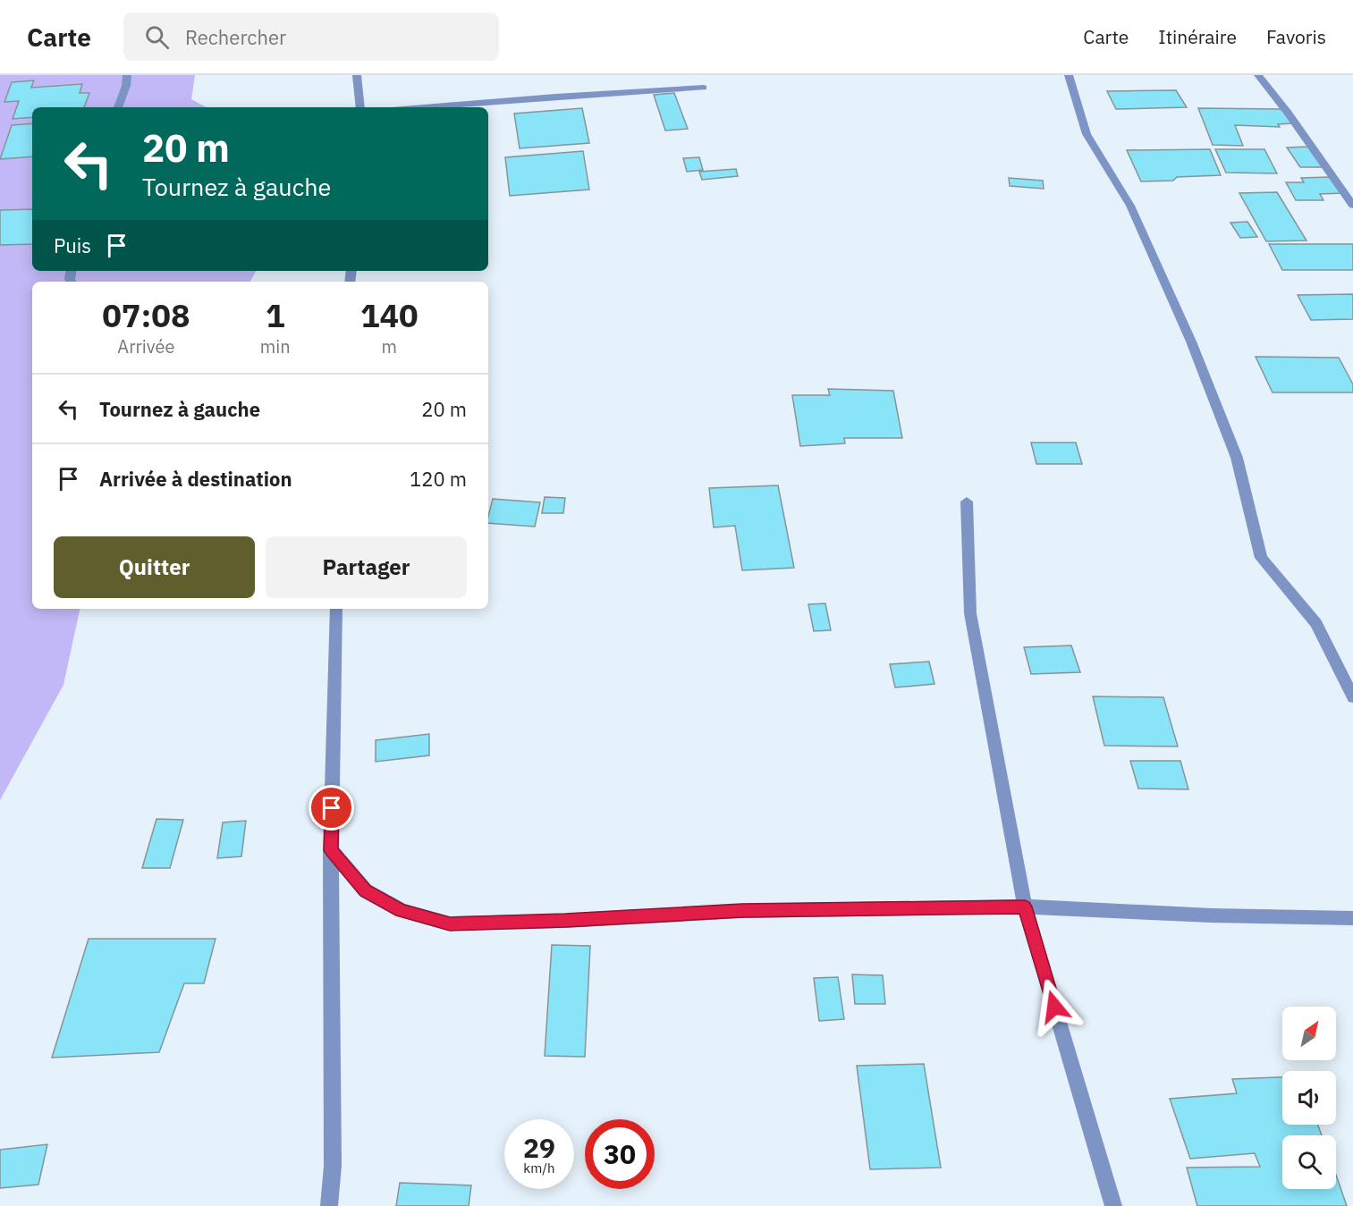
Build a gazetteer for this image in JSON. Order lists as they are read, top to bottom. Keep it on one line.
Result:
{"north":"top right","page":{"header":"Carte","search":"Rechercher","nav":["Carte","Itinéraire","Favoris"],"turn":["20 m","Tournez à gauche"],"then":"Puis","eta":["07:08","Arrivée","1","min","140","m"],"list":[{"name":"Tournez à gauche","value":"20 m"},{"name":"Arrivée à destination","value":"120 m"}],"buttons":["Quitter","Partager"],"speed":"29 km/h","limit":"30"}}
